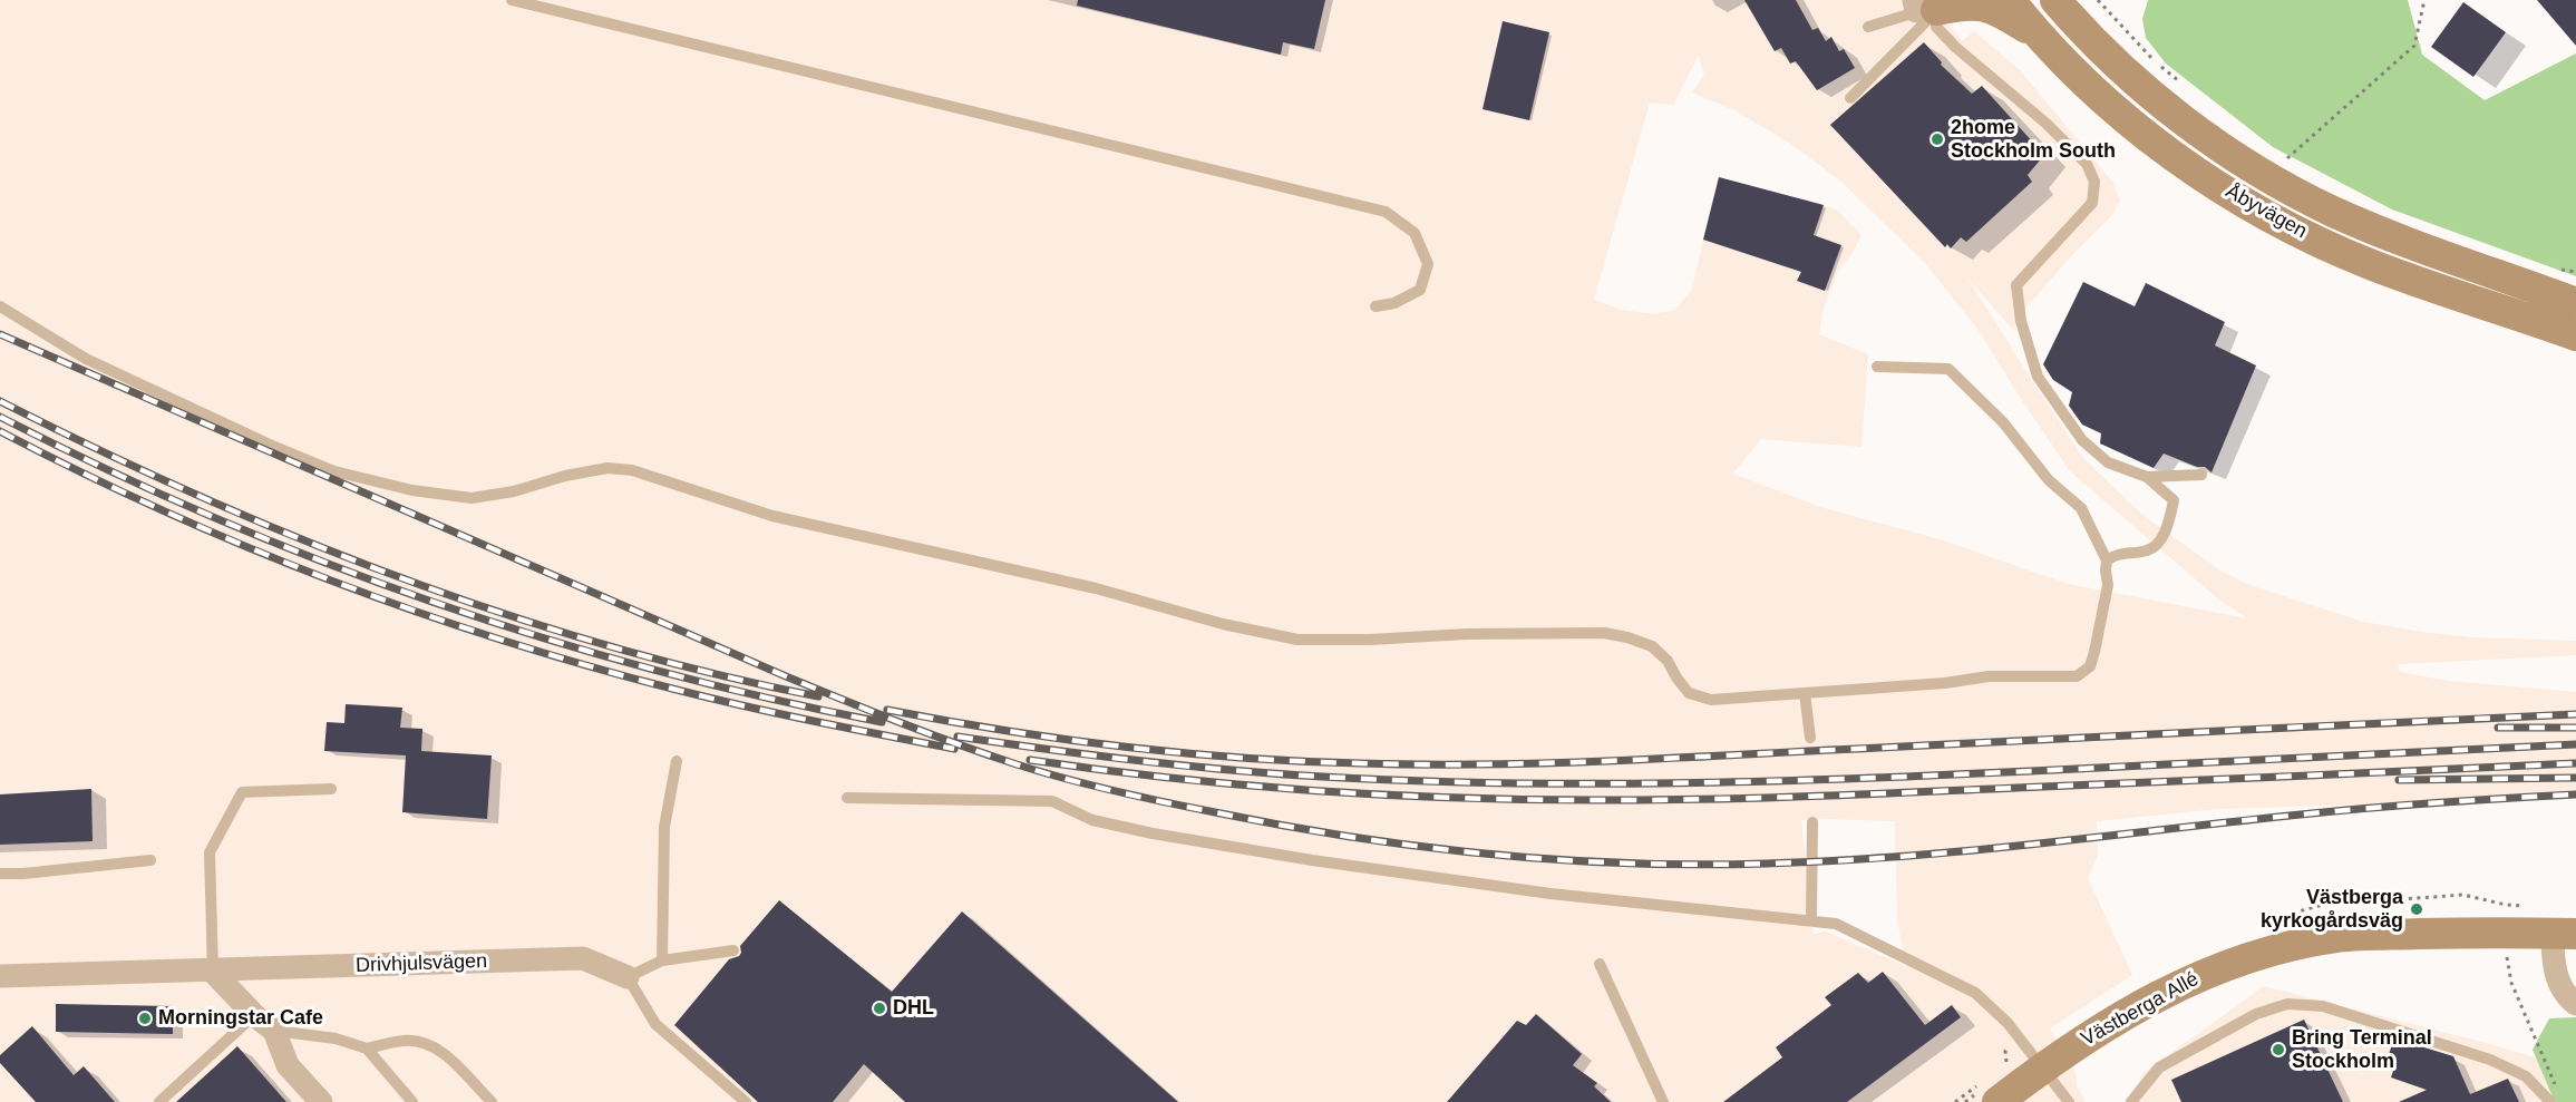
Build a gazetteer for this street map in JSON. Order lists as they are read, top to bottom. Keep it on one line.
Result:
{"streets":{"street":["Åbyvägen","Drivhjulsvägen","Västberga Allé"]},"places":["2home Stockholm South","Västberga kyrkogårdsväg","DHL","Morningstar Cafe","Bring Terminal Stockholm"]}
